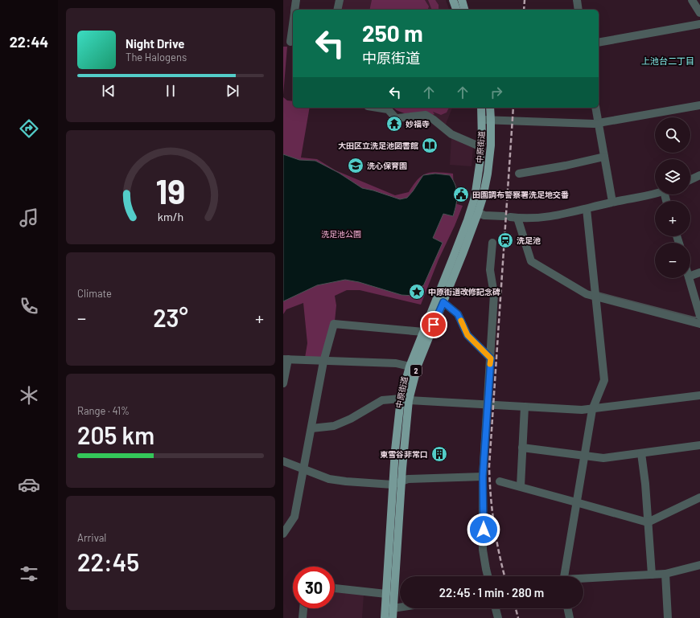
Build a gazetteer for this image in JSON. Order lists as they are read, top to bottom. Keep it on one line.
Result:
{"streets":{"main road":["中原街道","2"]},"districts":["上池台二丁目"],"parks":["洗足池公園"],"places":{"temple":["妙福寺"],"library":["大田区立洗足池図書館"],"school or university":["洗心保育園"],"public building":["田園調布警察署洗足地交番"],"station":["洗足池"],"place":["中原街道改修記念碑"],"building":["東雪谷非常口"]},"page":{"tabs":"22:44","turn":["250 m","中原街道"],"song":["Night Drive","The Halogens"],"map_buttons":["+","−"],"tile":["Climate",["Range · 41%","205 km"],["Arrival","22:45"]],"heat":["−","23°","+"],"limit":"30","trip":"22:45 · 1 min · 280 m","gauge":["19","km/h"]}}
